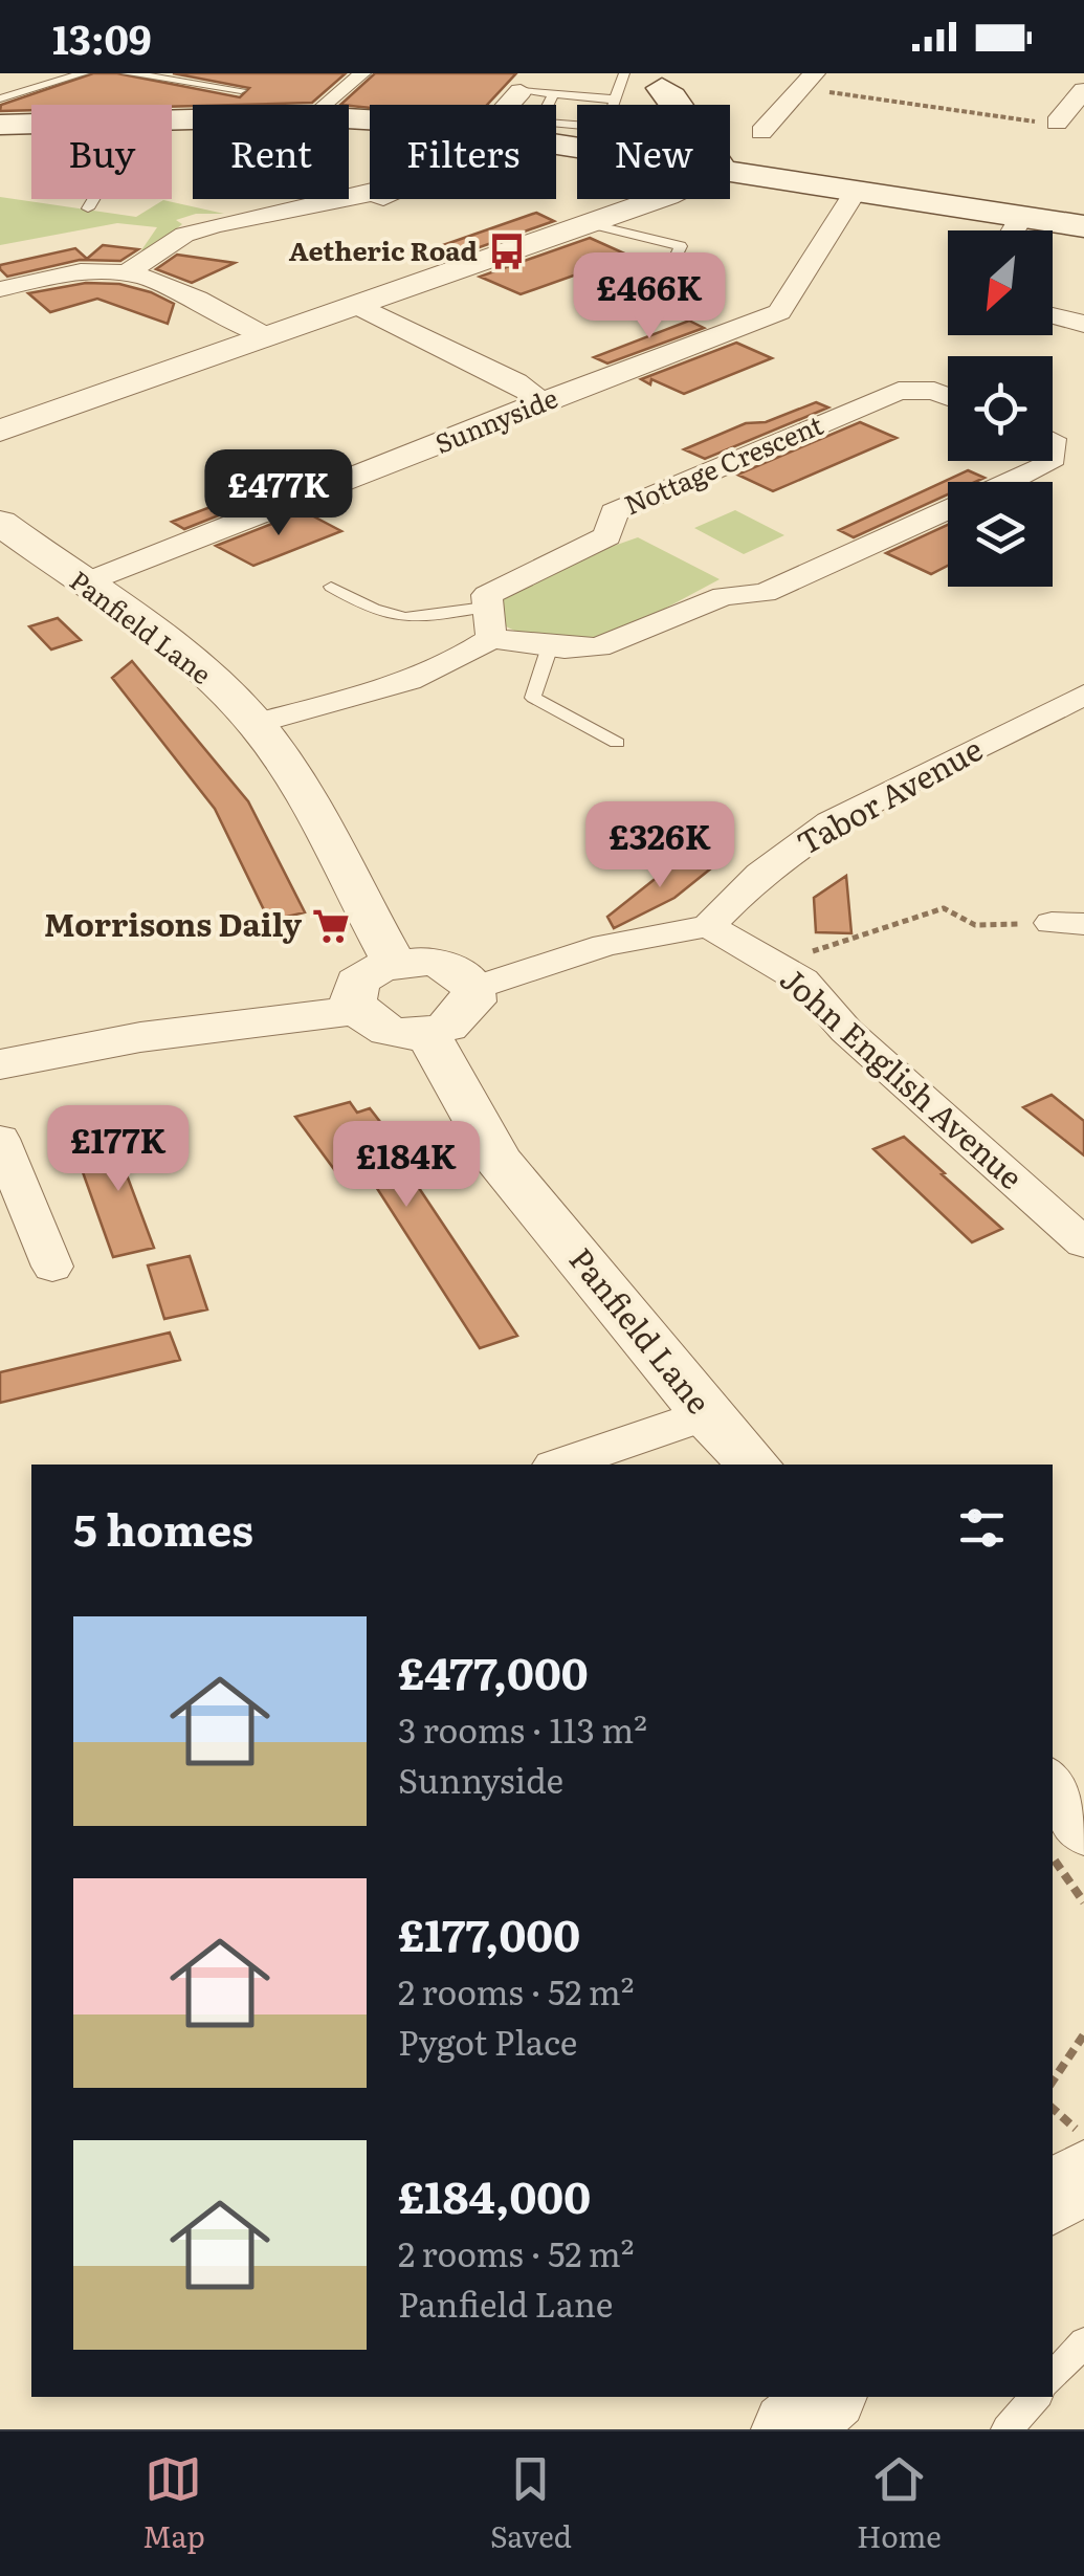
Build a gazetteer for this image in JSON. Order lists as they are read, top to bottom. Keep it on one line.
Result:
{"streets":{"street":["Sunnyside","Nottage Crescent","Panfield Lane","Tabor Avenue","John English Avenue"]},"crossings":[["Sunnyside","Panfield Lane"],["Nottage Crescent","Panfield Lane"],["Tabor Avenue","John English Avenue"]],"places":{"bus stop":["Aetheric Road"],"supermarket":["Morrisons Daily"]},"north":"bottom left","page":{"status":"13:09","chip":["Buy","Rent","Filters","New"],"price":["£466K","£477K","£326K","£177K","£184K"],"heading":"5 homes","list":[{"name":"£477,000","note":"3 rooms · 113 m² · Sunnyside"},{"name":"£177,000","note":"2 rooms · 52 m² · Pygot Place"},{"name":"£184,000","note":"2 rooms · 52 m² · Panfield Lane"}],"tabs":["Map","Saved","Home"]}}
